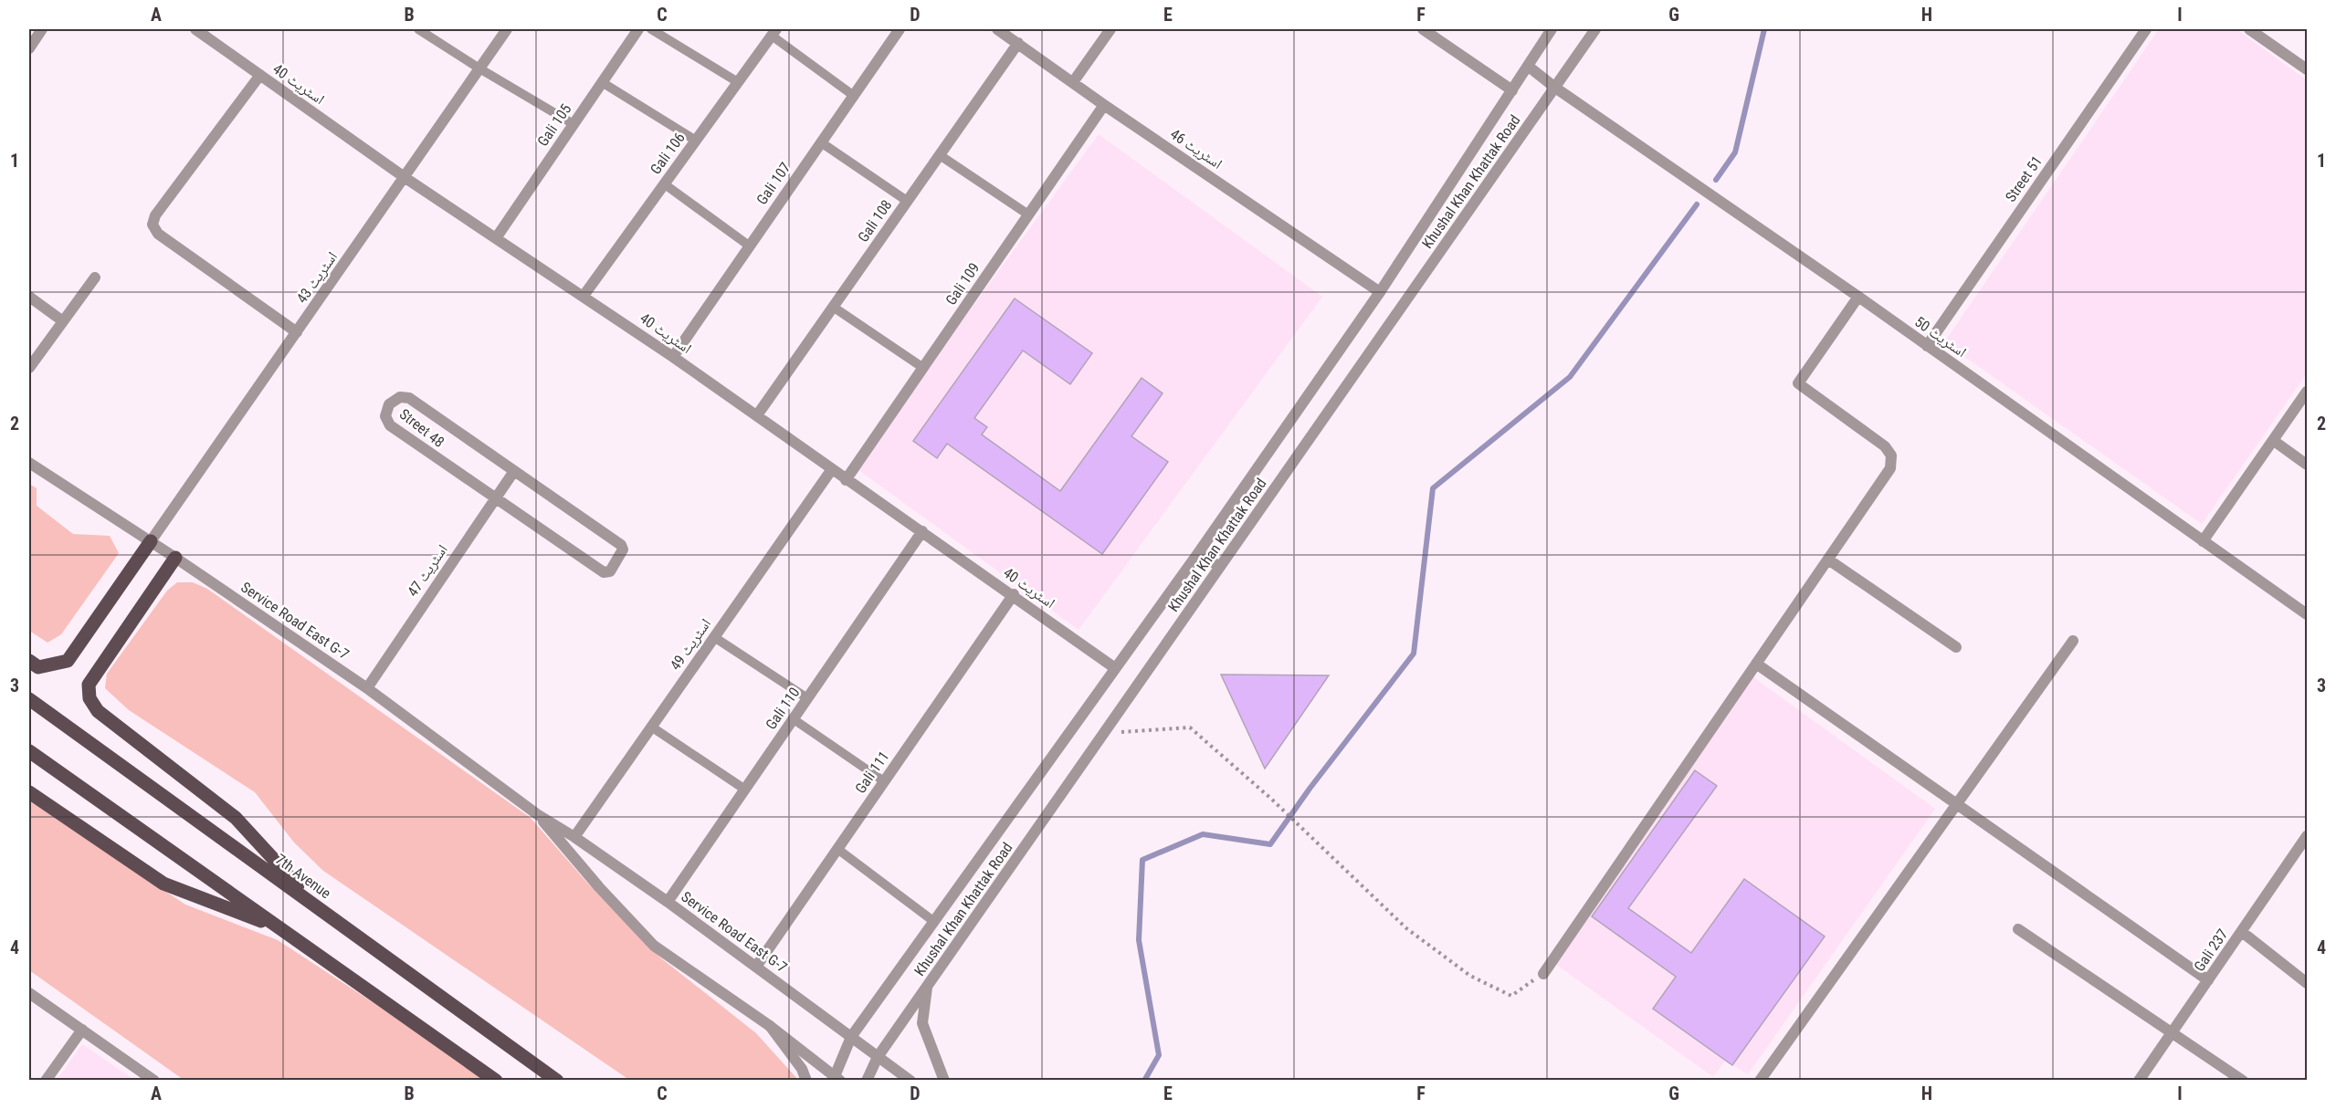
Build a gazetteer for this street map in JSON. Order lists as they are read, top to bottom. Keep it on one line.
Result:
{"streets":{"main road":["7th Avenue"],"street":["اسٹریٹ 40","Gali 105","اسٹریٹ 46","Gali 106","Street 51","Khushal Khan Khattak Road","Gali 107","Gali 108","اسٹریٹ 43","Gali 109","اسٹریٹ 50","Street 48","اسٹریٹ 47","Service Road East G-7","اسٹریٹ 49","Gali 110","Gali 111","Gali 237"]},"crossings":[["اسٹریٹ 40","Gali 105"],["اسٹریٹ 40","Gali 106"],["اسٹریٹ 40","Khushal Khan Khattak Road"],["اسٹریٹ 40","Gali 107"],["اسٹریٹ 40","Gali 108"],["اسٹریٹ 40","اسٹریٹ 43"],["اسٹریٹ 40","Gali 109"],["اسٹریٹ 40","اسٹریٹ 49"],["اسٹریٹ 40","Gali 110"],["اسٹریٹ 40","Gali 111"],["اسٹریٹ 46","Khushal Khan Khattak Road"],["اسٹریٹ 46","Gali 108"],["اسٹریٹ 46","Gali 109"],["Street 51","اسٹریٹ 50"],["Khushal Khan Khattak Road","اسٹریٹ 50"],["Khushal Khan Khattak Road","Service Road East G-7"],["اسٹریٹ 43","Service Road East G-7"],["Street 48","اسٹریٹ 47"],["اسٹریٹ 47","Service Road East G-7"],["Service Road East G-7","اسٹریٹ 49"],["Service Road East G-7","Gali 110"],["Service Road East G-7","Gali 111"]],"grid":{"columns":["A","B","C","D","E","F","G","H","I"],"rows":["1","2","3","4"]}}
